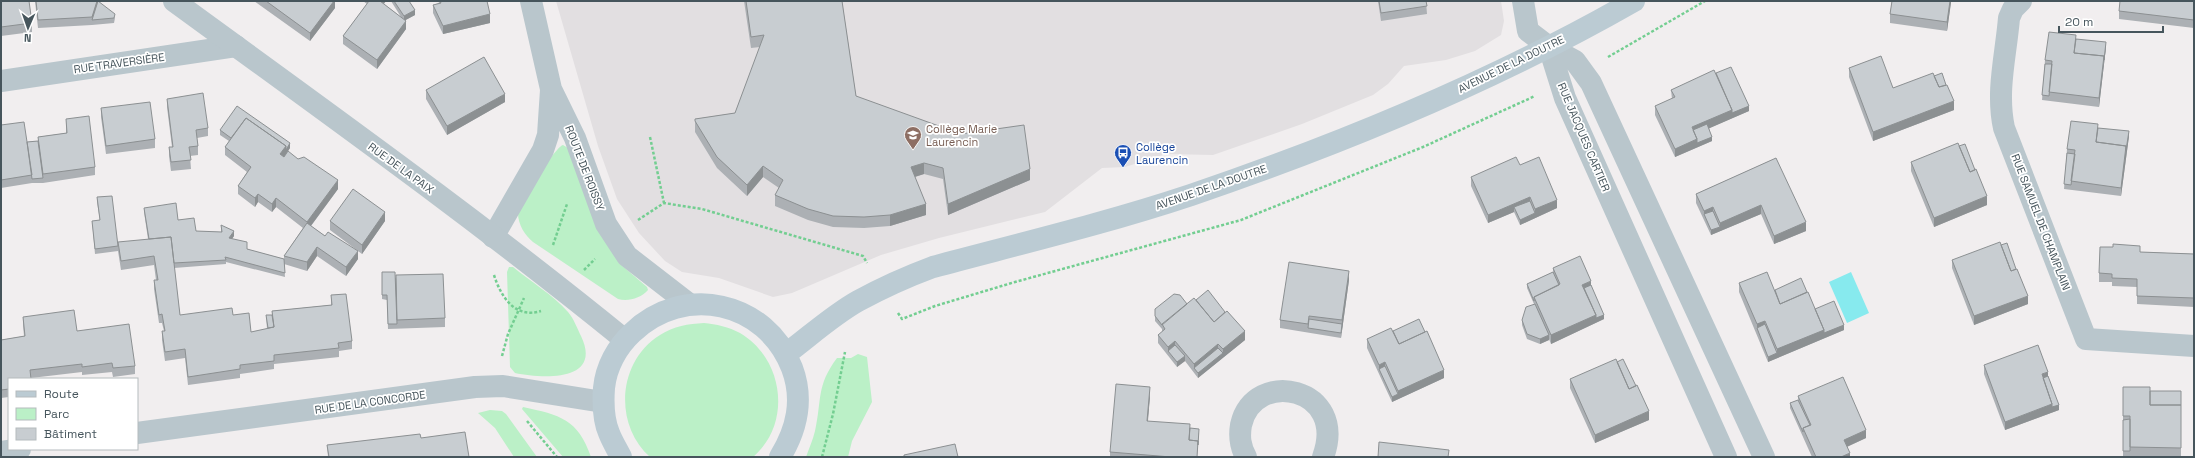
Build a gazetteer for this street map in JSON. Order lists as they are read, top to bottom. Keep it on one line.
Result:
{"streets":{"main road":["AVENUE DE LA DOUTRE"],"street":["RUE TRAVERSIÈRE","RUE JACQUES CARTIER","RUE DE LA PAIX","ROUTE DE ROISSY","RUE SAMUEL DE CHAMPLAIN","RUE DE LA CONCORDE"]},"crossings":[["RUE TRAVERSIÈRE","RUE DE LA PAIX"],["AVENUE DE LA DOUTRE","RUE JACQUES CARTIER"]],"places":{"school or university":["Collège Marie Laurencin"],"bus stop":["Collège Laurencin"]},"legend":["Route","Parc","Bâtiment"],"scale_bar":"20 m","north":"bottom"}
